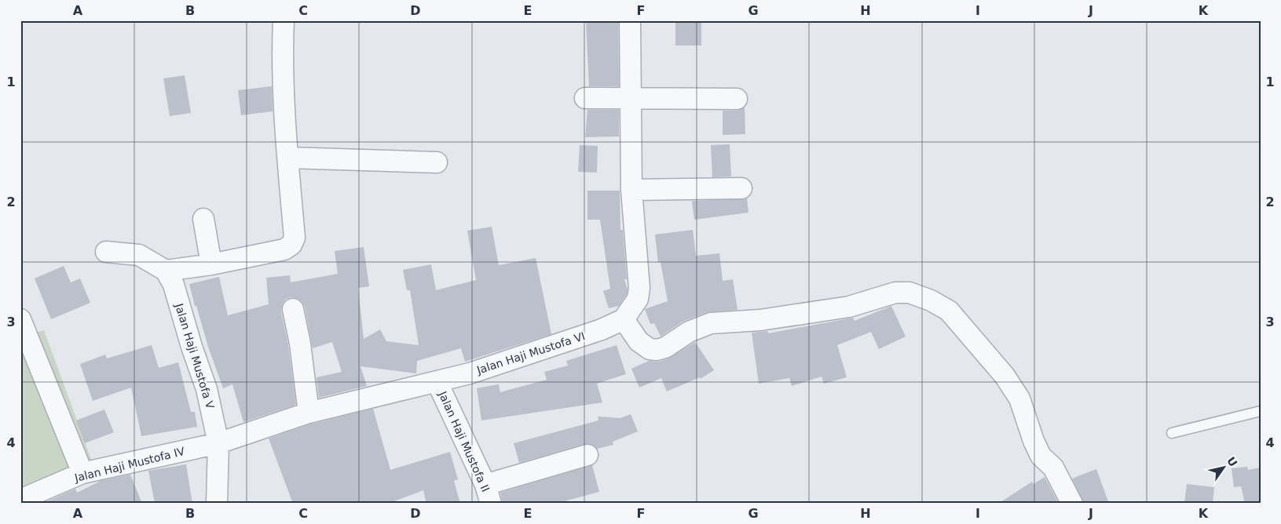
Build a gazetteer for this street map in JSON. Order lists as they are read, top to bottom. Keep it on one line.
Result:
{"streets":{"street":["Jalan Haji Mustofa VI","Jalan Haji Mustofa V","Jalan Haji Mustofa II","Jalan Haji Mustofa IV"]},"crossings":[["Jalan Haji Mustofa VI","Jalan Haji Mustofa II"],["Jalan Haji Mustofa VI","Jalan Haji Mustofa IV"],["Jalan Haji Mustofa V","Jalan Haji Mustofa IV"]],"north":"top right","grid":{"columns":["A","B","C","D","E","F","G","H","I","J","K"],"rows":["1","2","3","4"]}}
